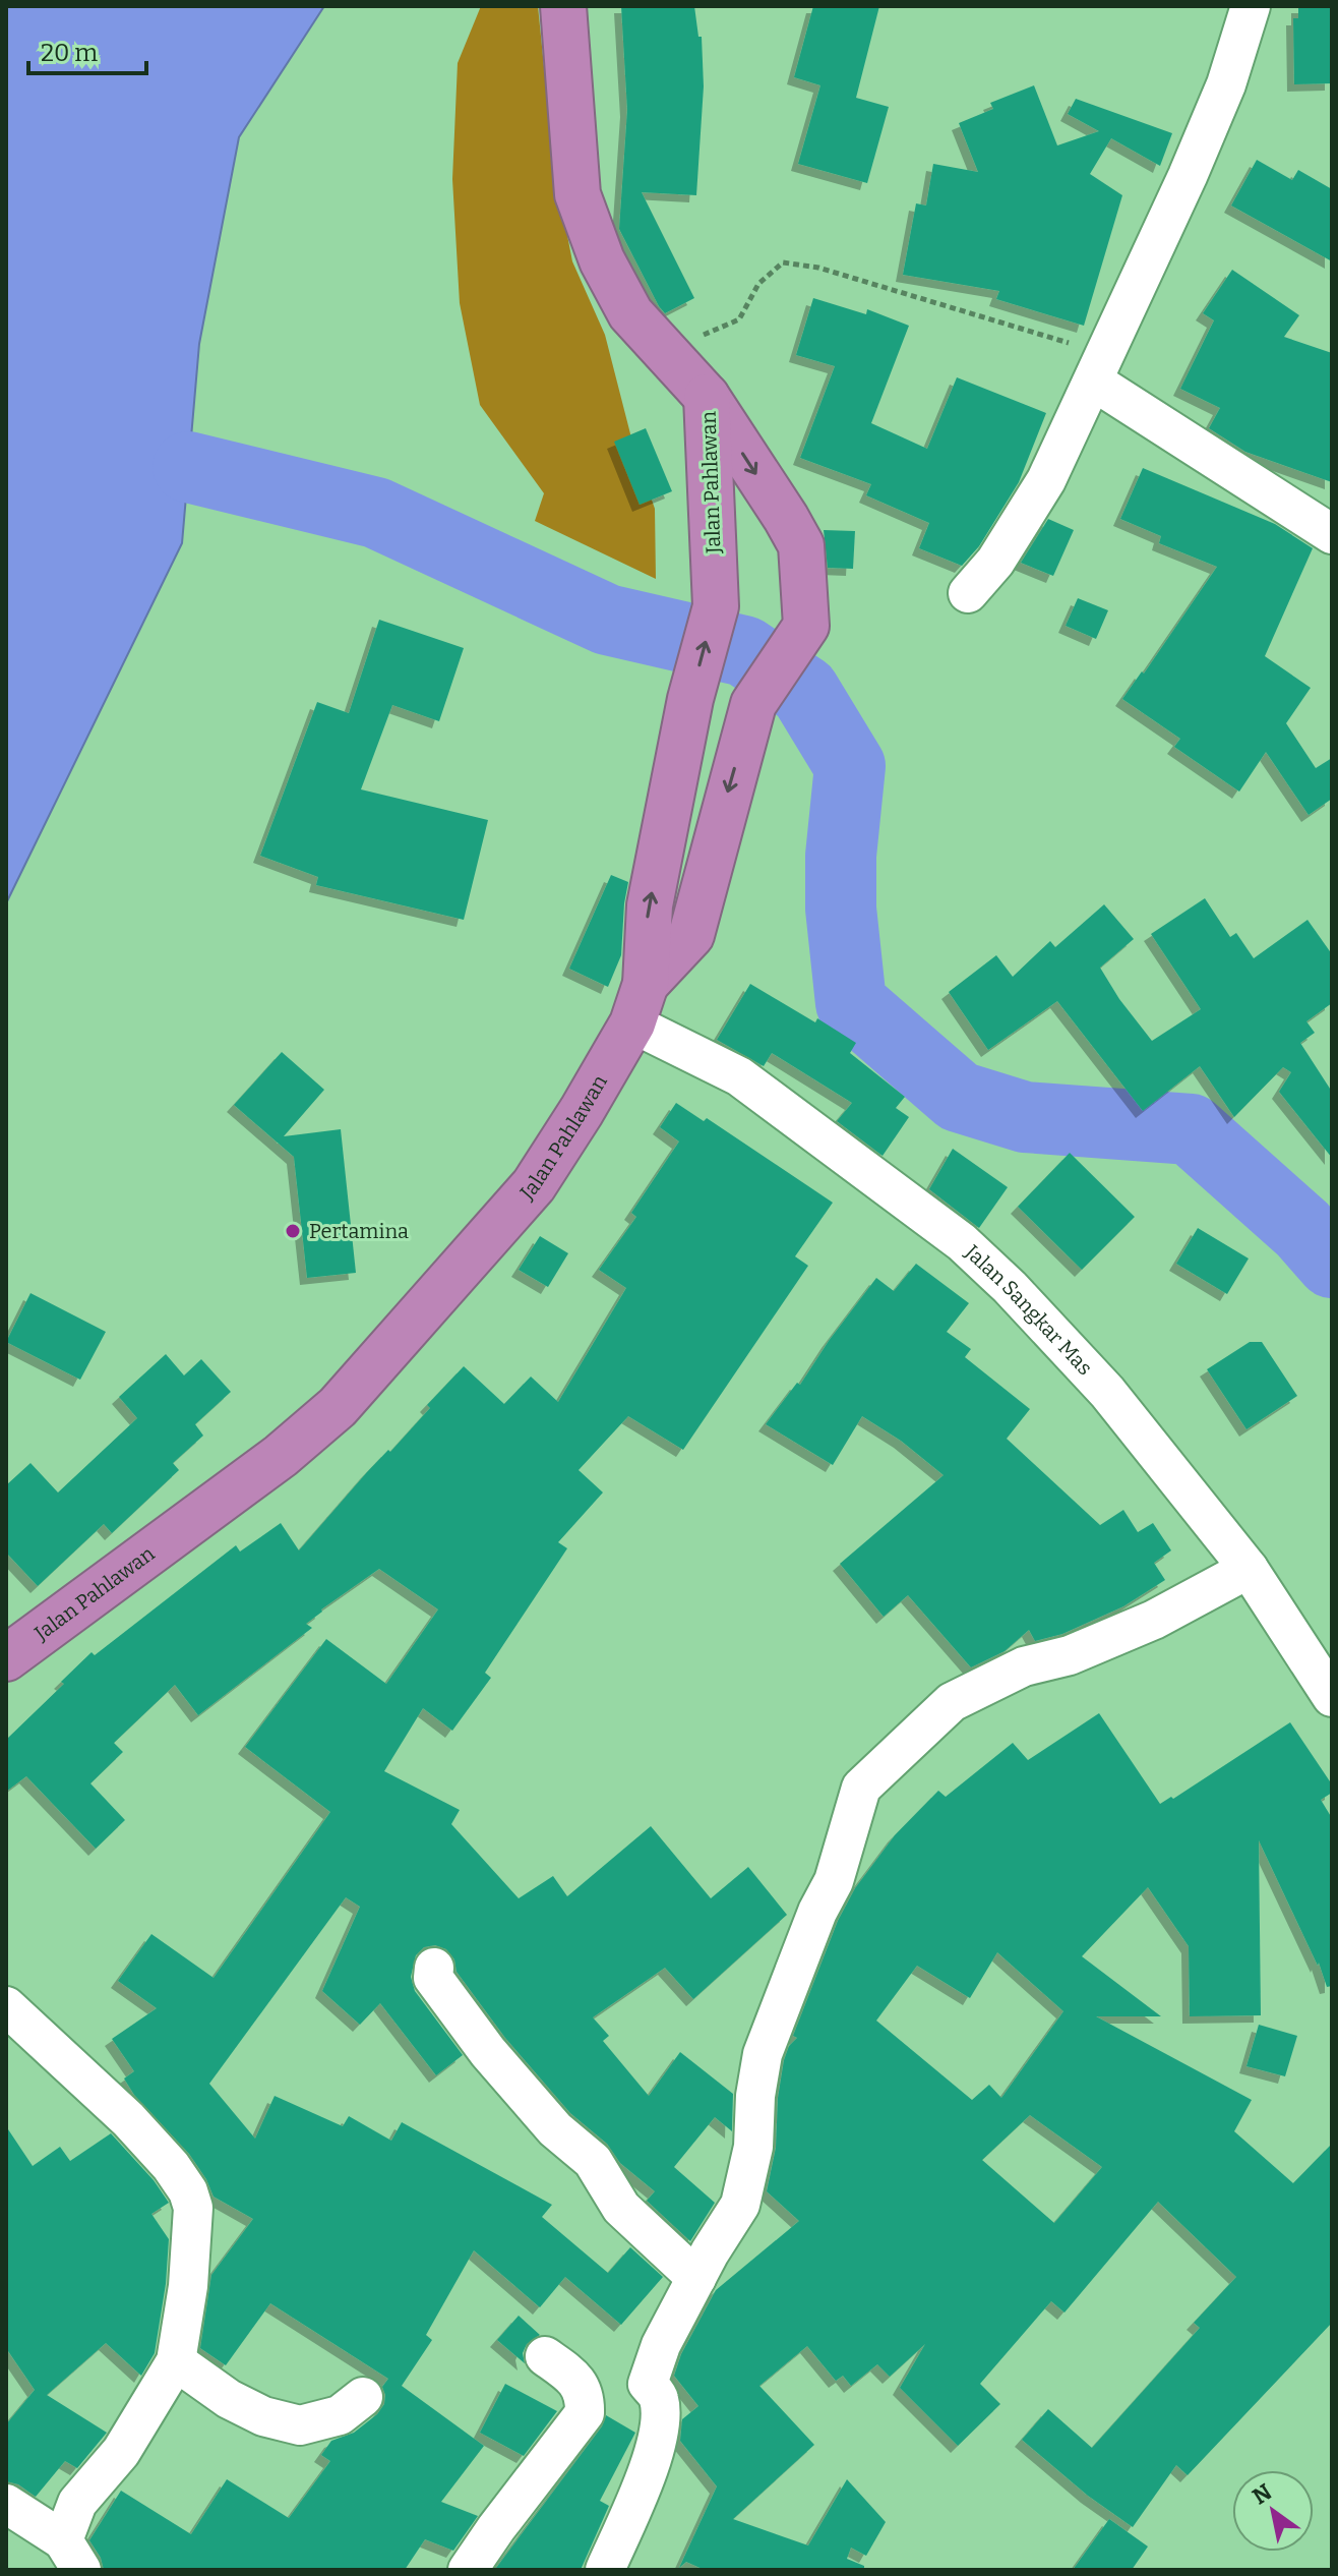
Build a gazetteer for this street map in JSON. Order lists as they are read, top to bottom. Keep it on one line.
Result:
{"streets":{"highway":["Jalan Pahlawan"],"street":["Jalan Sangkar Mas"]},"crossings":[["Jalan Pahlawan","Jalan Sangkar Mas"]],"places":["Pertamina"],"scale_bar":"20 m","north":"top left"}
